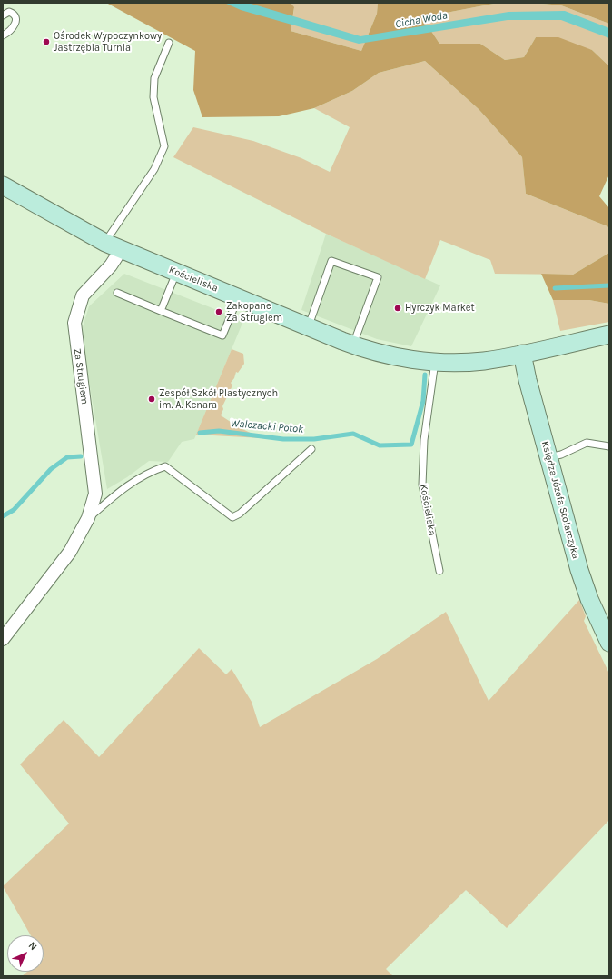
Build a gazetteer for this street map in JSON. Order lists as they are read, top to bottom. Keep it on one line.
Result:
{"streets":{"main road":["Kościeliska","Księdza Józefa Stolarczyka"],"street":["Za Strugiem"]},"crossings":[["Kościeliska","Za Strugiem"],["Kościeliska","Księdza Józefa Stolarczyka"]],"water":["Cicha Woda","Walczacki Potok"],"places":["Ośrodek Wypoczynkowy Jastrzębia Turnia","Hyrczyk Market","Zakopane Za Strugiem","Zespół Szkół Plastycznych im. A. Kenara"],"north":"top right"}
